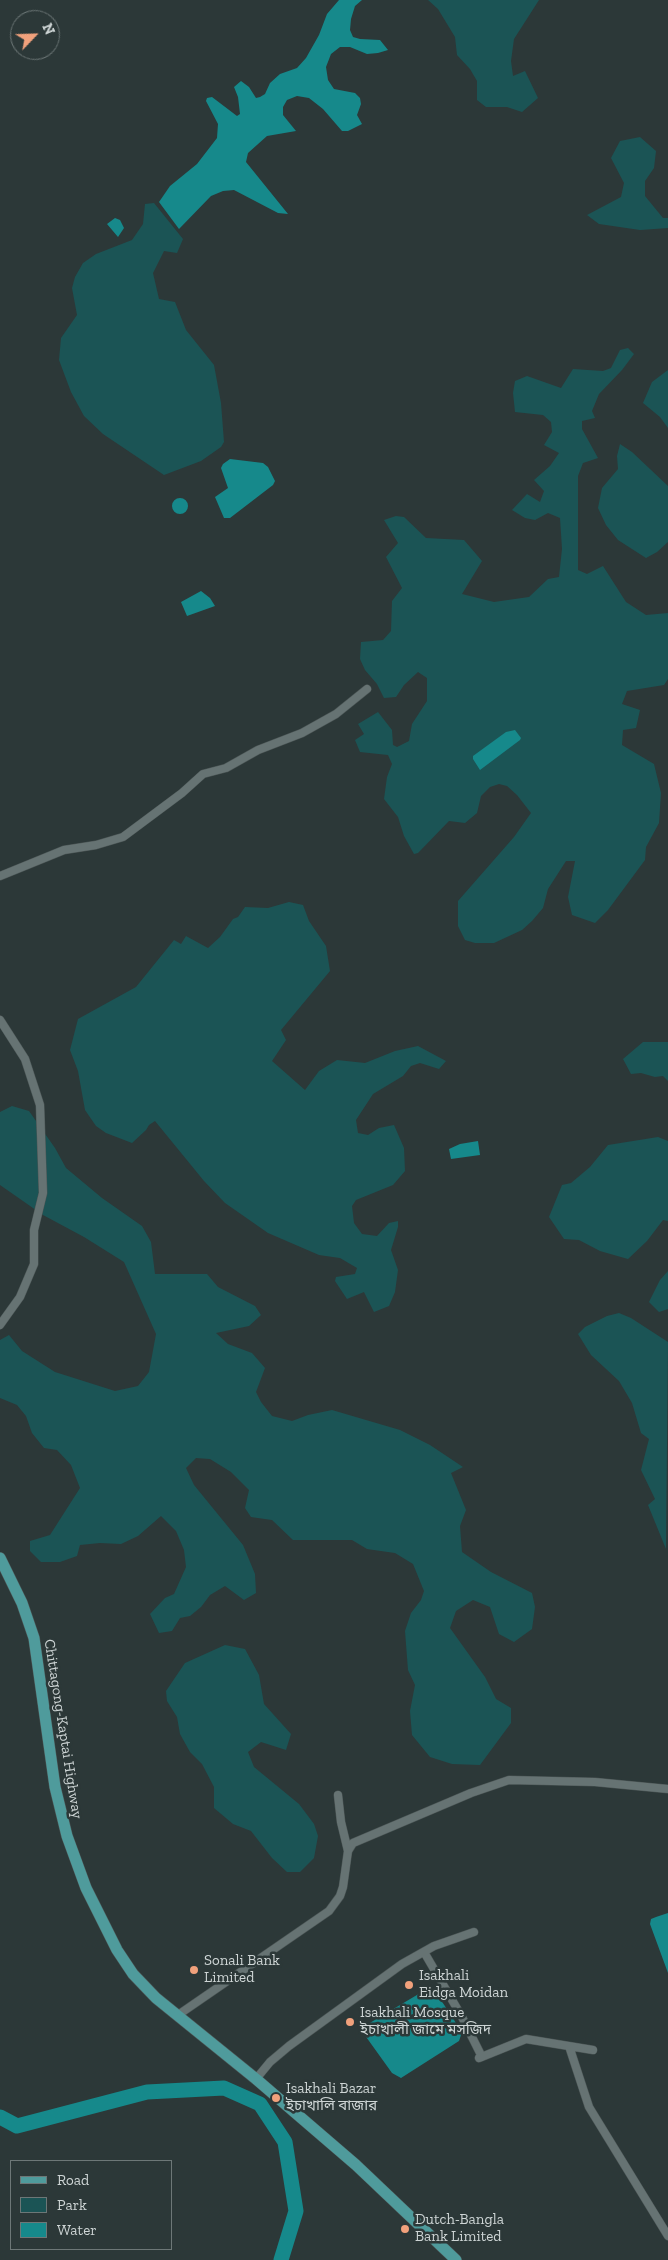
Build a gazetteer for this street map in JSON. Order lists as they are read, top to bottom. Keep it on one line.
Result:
{"streets":{"main road":["Chittagong-Kaptai Highway"]},"places":["Sonali Bank Limited","Isakhali Eidga Moidan","Isakhali Mosque ইচাখালী জামে মসজিদ","Isakhali Bazar ইচাখালি বাজার","Dutch-Bangla Bank Limited"],"legend":["Road","Park","Water"],"north":"top right"}
